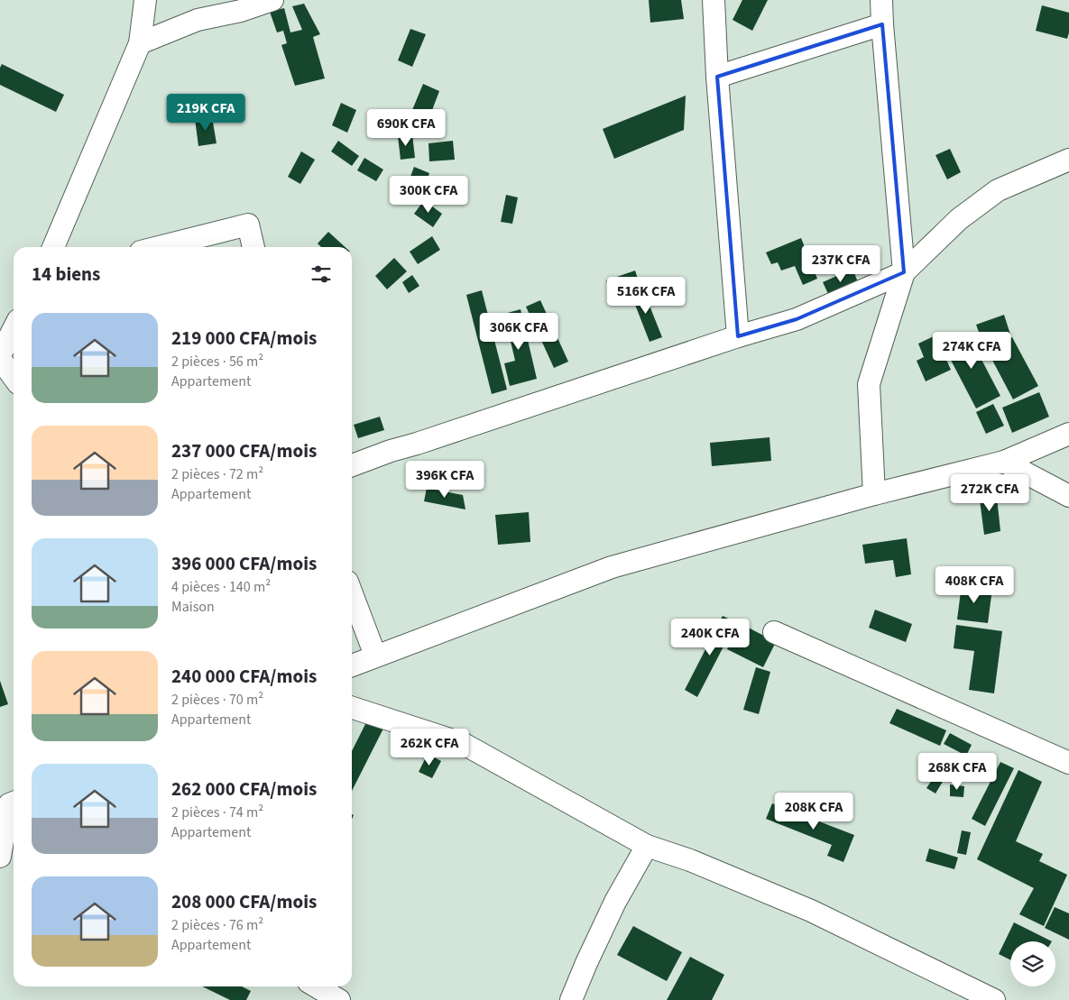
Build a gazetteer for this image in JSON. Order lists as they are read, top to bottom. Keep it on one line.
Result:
{"page":{"price":["219K CFA","690K CFA","300K CFA","237K CFA","516K CFA","306K CFA","274K CFA","396K CFA","272K CFA","408K CFA","240K CFA","262K CFA","268K CFA","208K CFA"],"heading":"14 biens","list":[{"name":"219 000 CFA/mois","note":"2 pièces · 56 m² · Appartement"},{"name":"237 000 CFA/mois","note":"2 pièces · 72 m² · Appartement"},{"name":"396 000 CFA/mois","note":"4 pièces · 140 m² · Maison"},{"name":"240 000 CFA/mois","note":"2 pièces · 70 m² · Appartement"},{"name":"262 000 CFA/mois","note":"2 pièces · 74 m² · Appartement"},{"name":"208 000 CFA/mois","note":"2 pièces · 76 m² · Appartement"}]}}
